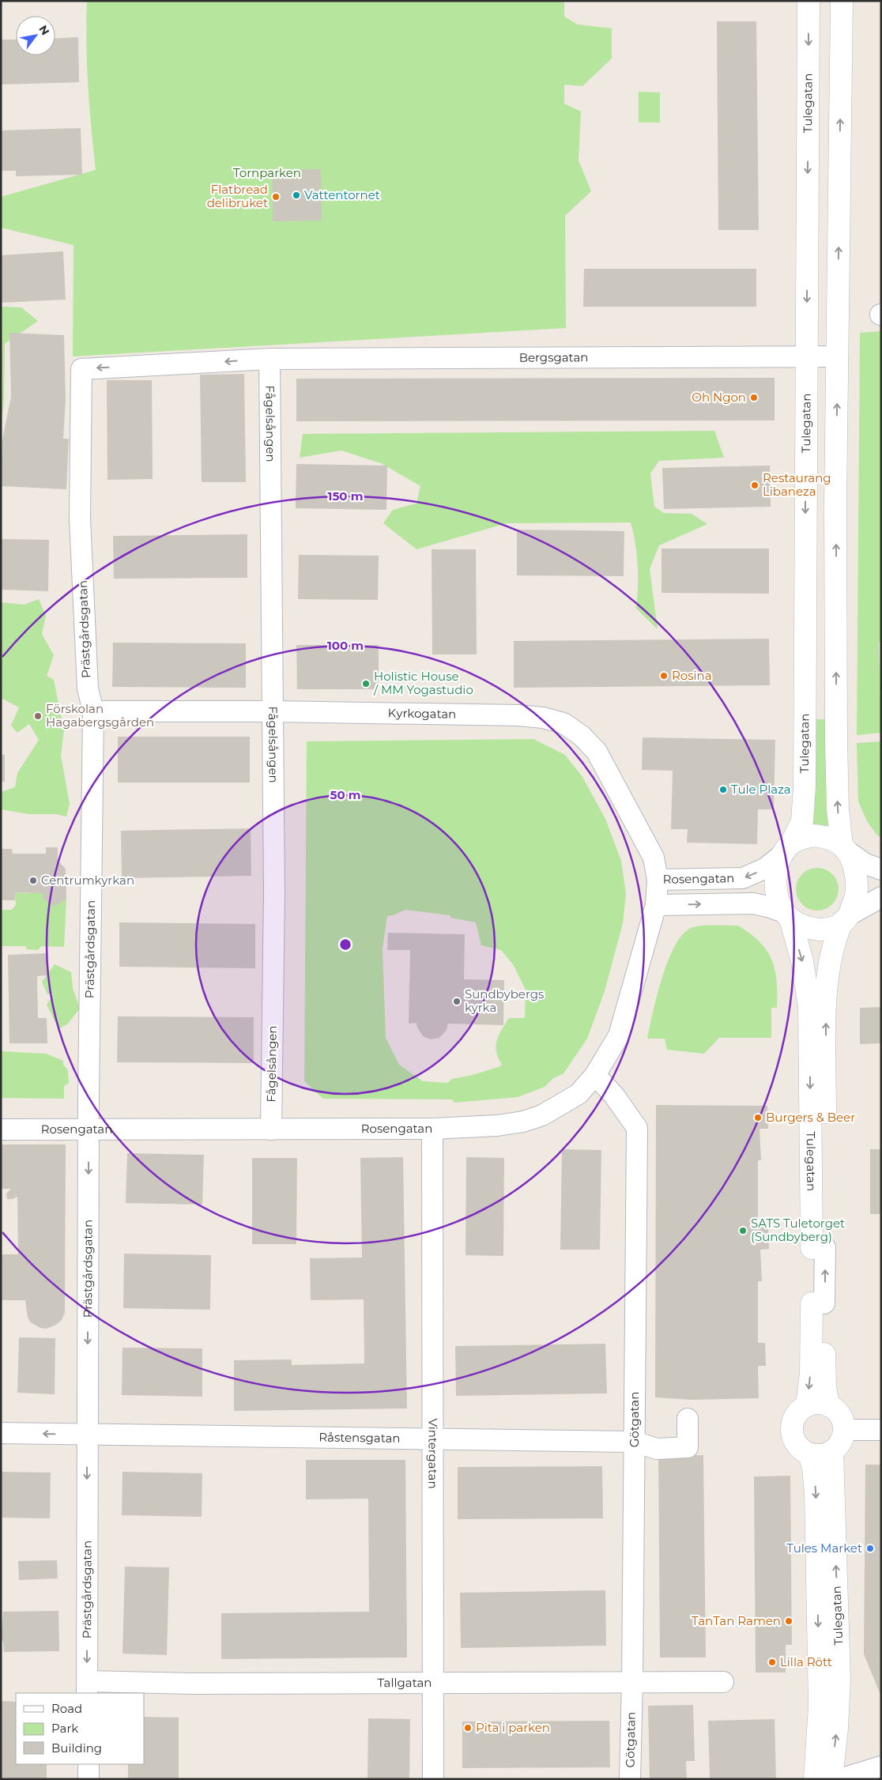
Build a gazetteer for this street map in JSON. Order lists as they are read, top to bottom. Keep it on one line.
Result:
{"streets":{"street":["Tulegatan","Bergsgatan","Fågelsången","Prästgårdsgatan","Kyrkogatan","Rosengatan","Götgatan","Råstensgatan","Vintergatan","Tallgatan"]},"crossings":[["Tulegatan","Bergsgatan"],["Tulegatan","Rosengatan"],["Bergsgatan","Fågelsången"],["Bergsgatan","Prästgårdsgatan"],["Fågelsången","Prästgårdsgatan"],["Fågelsången","Kyrkogatan"],["Fågelsången","Rosengatan"],["Prästgårdsgatan","Kyrkogatan"],["Prästgårdsgatan","Rosengatan"],["Prästgårdsgatan","Råstensgatan"],["Prästgårdsgatan","Tallgatan"],["Kyrkogatan","Rosengatan"],["Rosengatan","Götgatan"],["Rosengatan","Vintergatan"],["Götgatan","Råstensgatan"],["Götgatan","Tallgatan"],["Råstensgatan","Vintergatan"],["Vintergatan","Tallgatan"]],"one_way":["Prästgårdsgatan"],"parks":["Tornparken"],"places":["Vattentornet","Flatbread delibruket","Oh Ngon","Restaurang Libaneza","Rosina","Holistic House / MM Yogastudio","Förskolan Hagabergsgården","Tule Plaza","Centrumkyrkan","Sundbybergs kyrka","Burgers & Beer","SATS Tuletorget (Sundbyberg)","Tules Market","TanTan Ramen","Lilla Rött","Pita i parken"],"legend":["Road","Park","Building"],"north":"top right","rings":["150 m","100 m","50 m"]}
